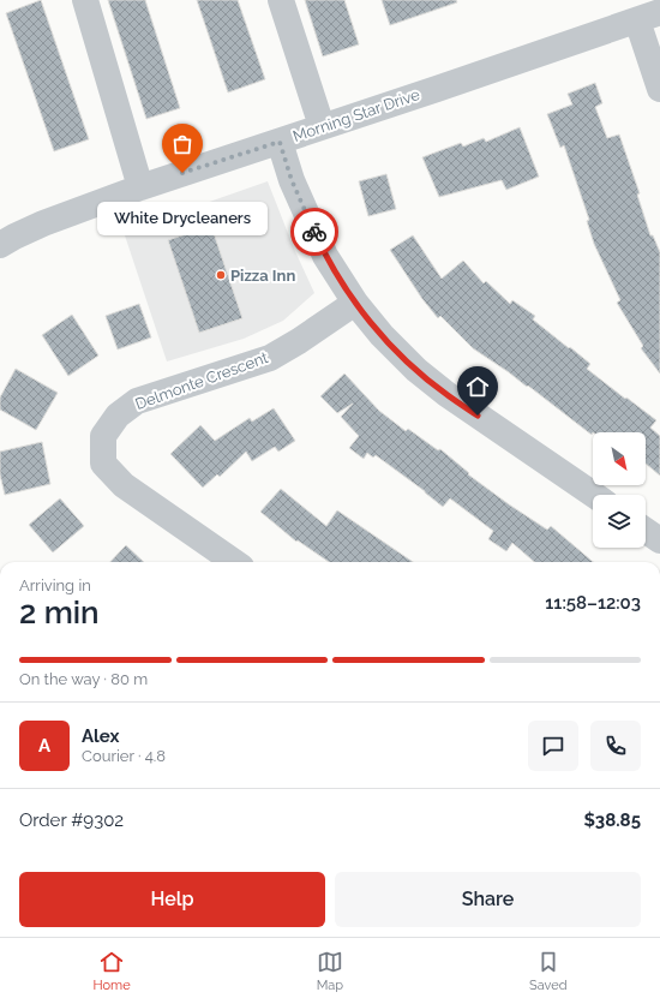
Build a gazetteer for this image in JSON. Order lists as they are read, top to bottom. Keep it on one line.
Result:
{"streets":{"street":["Morning Star Drive","Delmonte Crescent"]},"places":["White Drycleaners","Pizza Inn"],"north":"bottom right","page":{"bubble":"White Drycleaners","heading":["2 min","Arriving in","11:58–12:03"],"panel":["Alex","Courier · 4.8","Order #9302","$38.85"],"bar":"On the way · 80 m","round":"A","buttons":["Help","Share"],"tabs":["Home","Map","Saved"]}}
